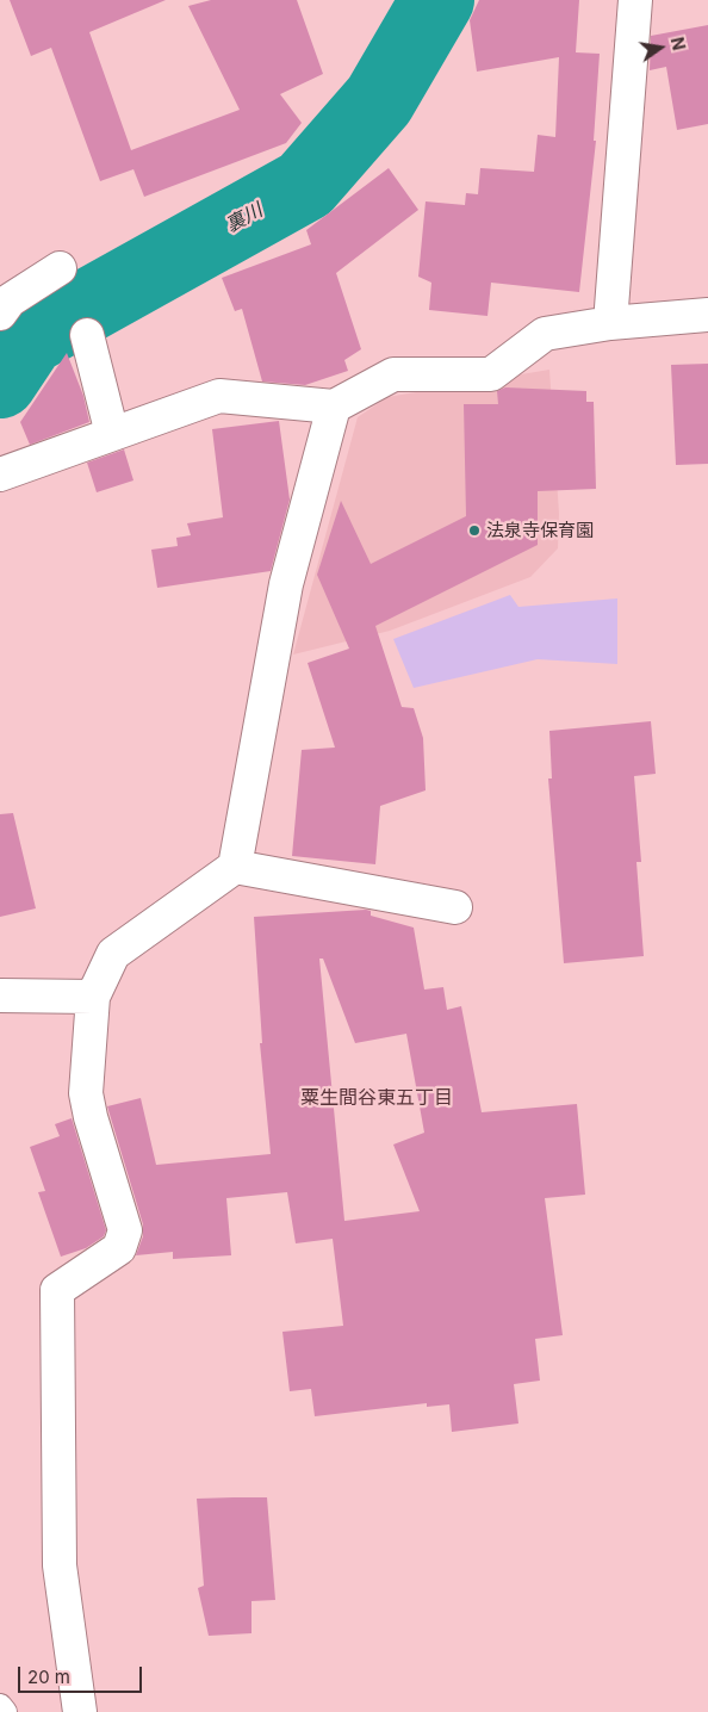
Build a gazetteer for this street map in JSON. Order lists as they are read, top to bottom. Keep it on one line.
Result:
{"districts":["粟生間谷東五丁目"],"water":["裏川"],"places":["法泉寺保育園"],"scale_bar":"20 m","north":"right"}
